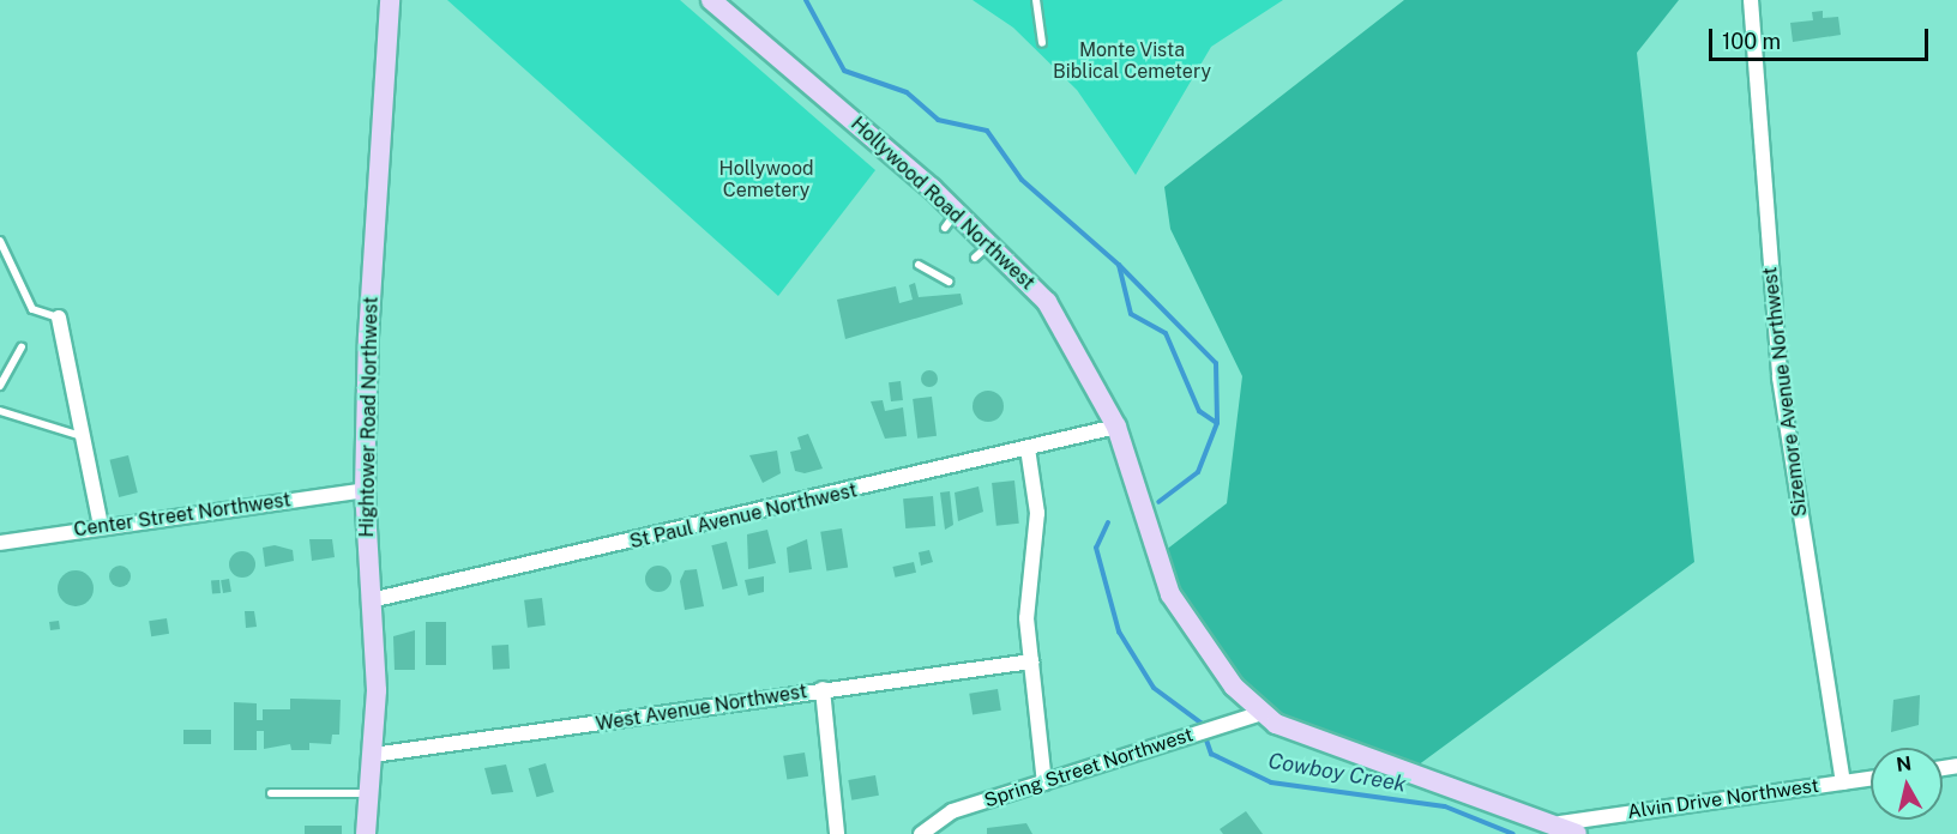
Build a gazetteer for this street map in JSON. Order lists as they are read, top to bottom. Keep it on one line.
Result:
{"streets":{"street":["Hollywood Road Northwest","Sizemore Avenue Northwest","Hightower Road Northwest","Center Street Northwest","St Paul Avenue Northwest","West Avenue Northwest","Spring Street Northwest","Alvin Drive Northwest"]},"crossings":[["Hollywood Road Northwest","St Paul Avenue Northwest"],["Hollywood Road Northwest","Spring Street Northwest"],["Hollywood Road Northwest","Alvin Drive Northwest"],["Sizemore Avenue Northwest","Alvin Drive Northwest"],["Hightower Road Northwest","Center Street Northwest"],["Hightower Road Northwest","St Paul Avenue Northwest"],["Hightower Road Northwest","West Avenue Northwest"]],"water":["Cowboy Creek"],"parks":["Monte Vista Biblical Cemetery","Hollywood Cemetery"],"scale_bar":"100 m","north":"top"}
